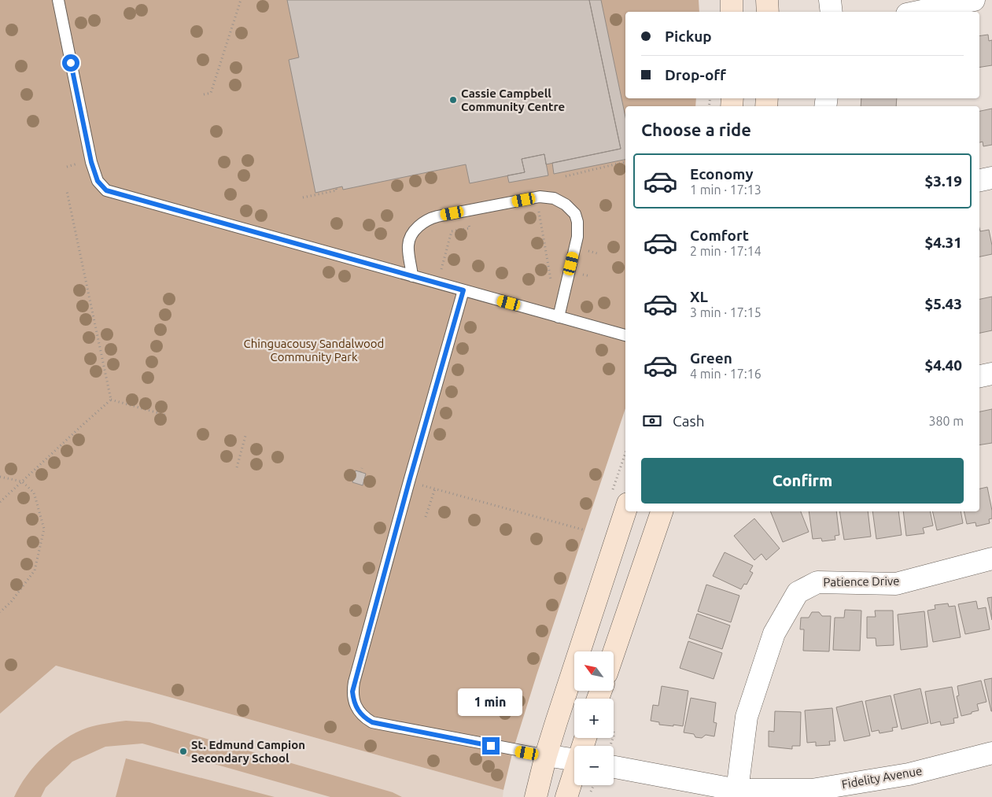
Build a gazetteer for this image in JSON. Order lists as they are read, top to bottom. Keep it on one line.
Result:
{"streets":{"street":["Patience Drive","Fidelity Avenue"]},"crossings":[["Patience Drive","Fidelity Avenue"]],"parks":["Chinguacousy Sandalwood Community Park"],"places":["Cassie Campbell Community Centre","St. Edmund Campion Secondary School"],"north":"top left","page":{"banner":["Pickup","Drop-off"],"heading":"Choose a ride","list":[{"name":"Economy","note":"1 min · 17:13","value":"$3.19"},{"name":"Comfort","note":"2 min · 17:14","value":"$4.31"},{"name":"XL","note":"3 min · 17:15","value":"$5.43"},{"name":"Green","note":"4 min · 17:16","value":"$4.40"}],"pay":["Cash","380 m"],"buttons":"Confirm","map_buttons":["+","−"],"bubble":"1 min"}}
